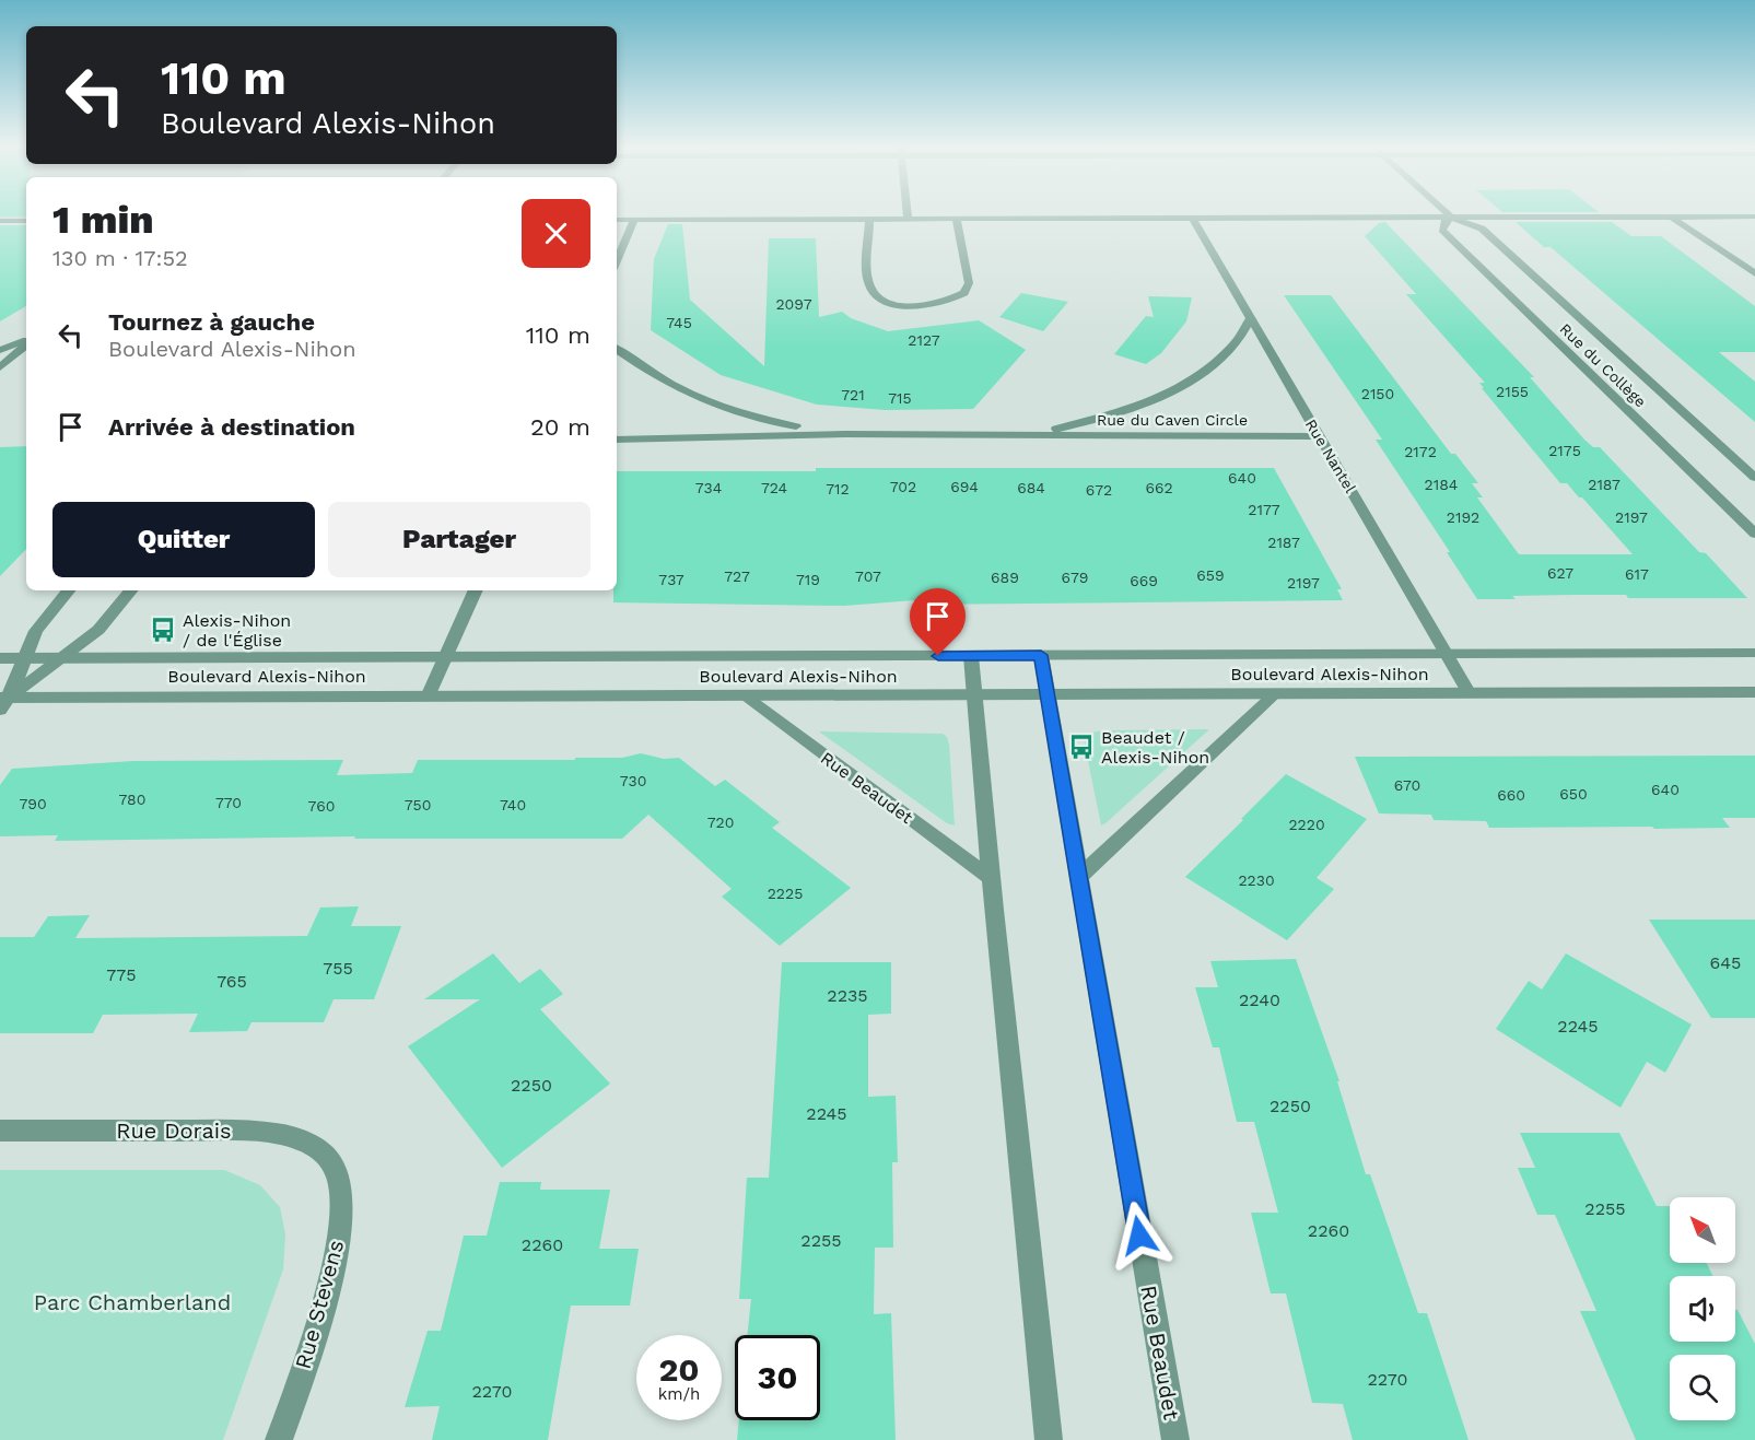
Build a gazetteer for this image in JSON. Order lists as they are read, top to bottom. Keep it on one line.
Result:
{"streets":{"street":["Rue du Collège","Rue du Caven Circle","Rue Nantel","Boulevard Alexis-Nihon","Rue Beaudet","Rue Dorais","Rue Stevens"]},"crossings":[["Rue du Caven Circle","Rue Nantel"],["Rue Nantel","Boulevard Alexis-Nihon"],["Boulevard Alexis-Nihon","Rue Beaudet"],["Rue Dorais","Rue Stevens"]],"parks":["Parc Chamberland"],"places":{"bus stop":["Alexis-Nihon / de l'Église","Beaudet / Alexis-Nihon"]},"house_numbers":["2097","745","2127","2155","2150","721","715","2175","2172","640","2184","2187","702","694","734","724","684","662","712","672","2177","2192","2197","2187","627","617","659","727","707","689","679","737","719","669","2197","730","670","640","650","660","780","770","790","750","740","760","720","2220","2230","2225","645","755","775","765","2235","2240","2245","2250","2250","2245","2255","2260","2255","2260","2270","2270"],"north":"top left","page":{"turn":["110 m","Boulevard Alexis-Nihon"],"heading":["1 min","130 m · 17:52"],"list":[{"name":"Tournez à gauche","note":"Boulevard Alexis-Nihon","value":"110 m"},{"name":"Arrivée à destination","value":"20 m"}],"buttons":["Quitter","Partager"],"speed":"20 km/h","limit":"30"}}
